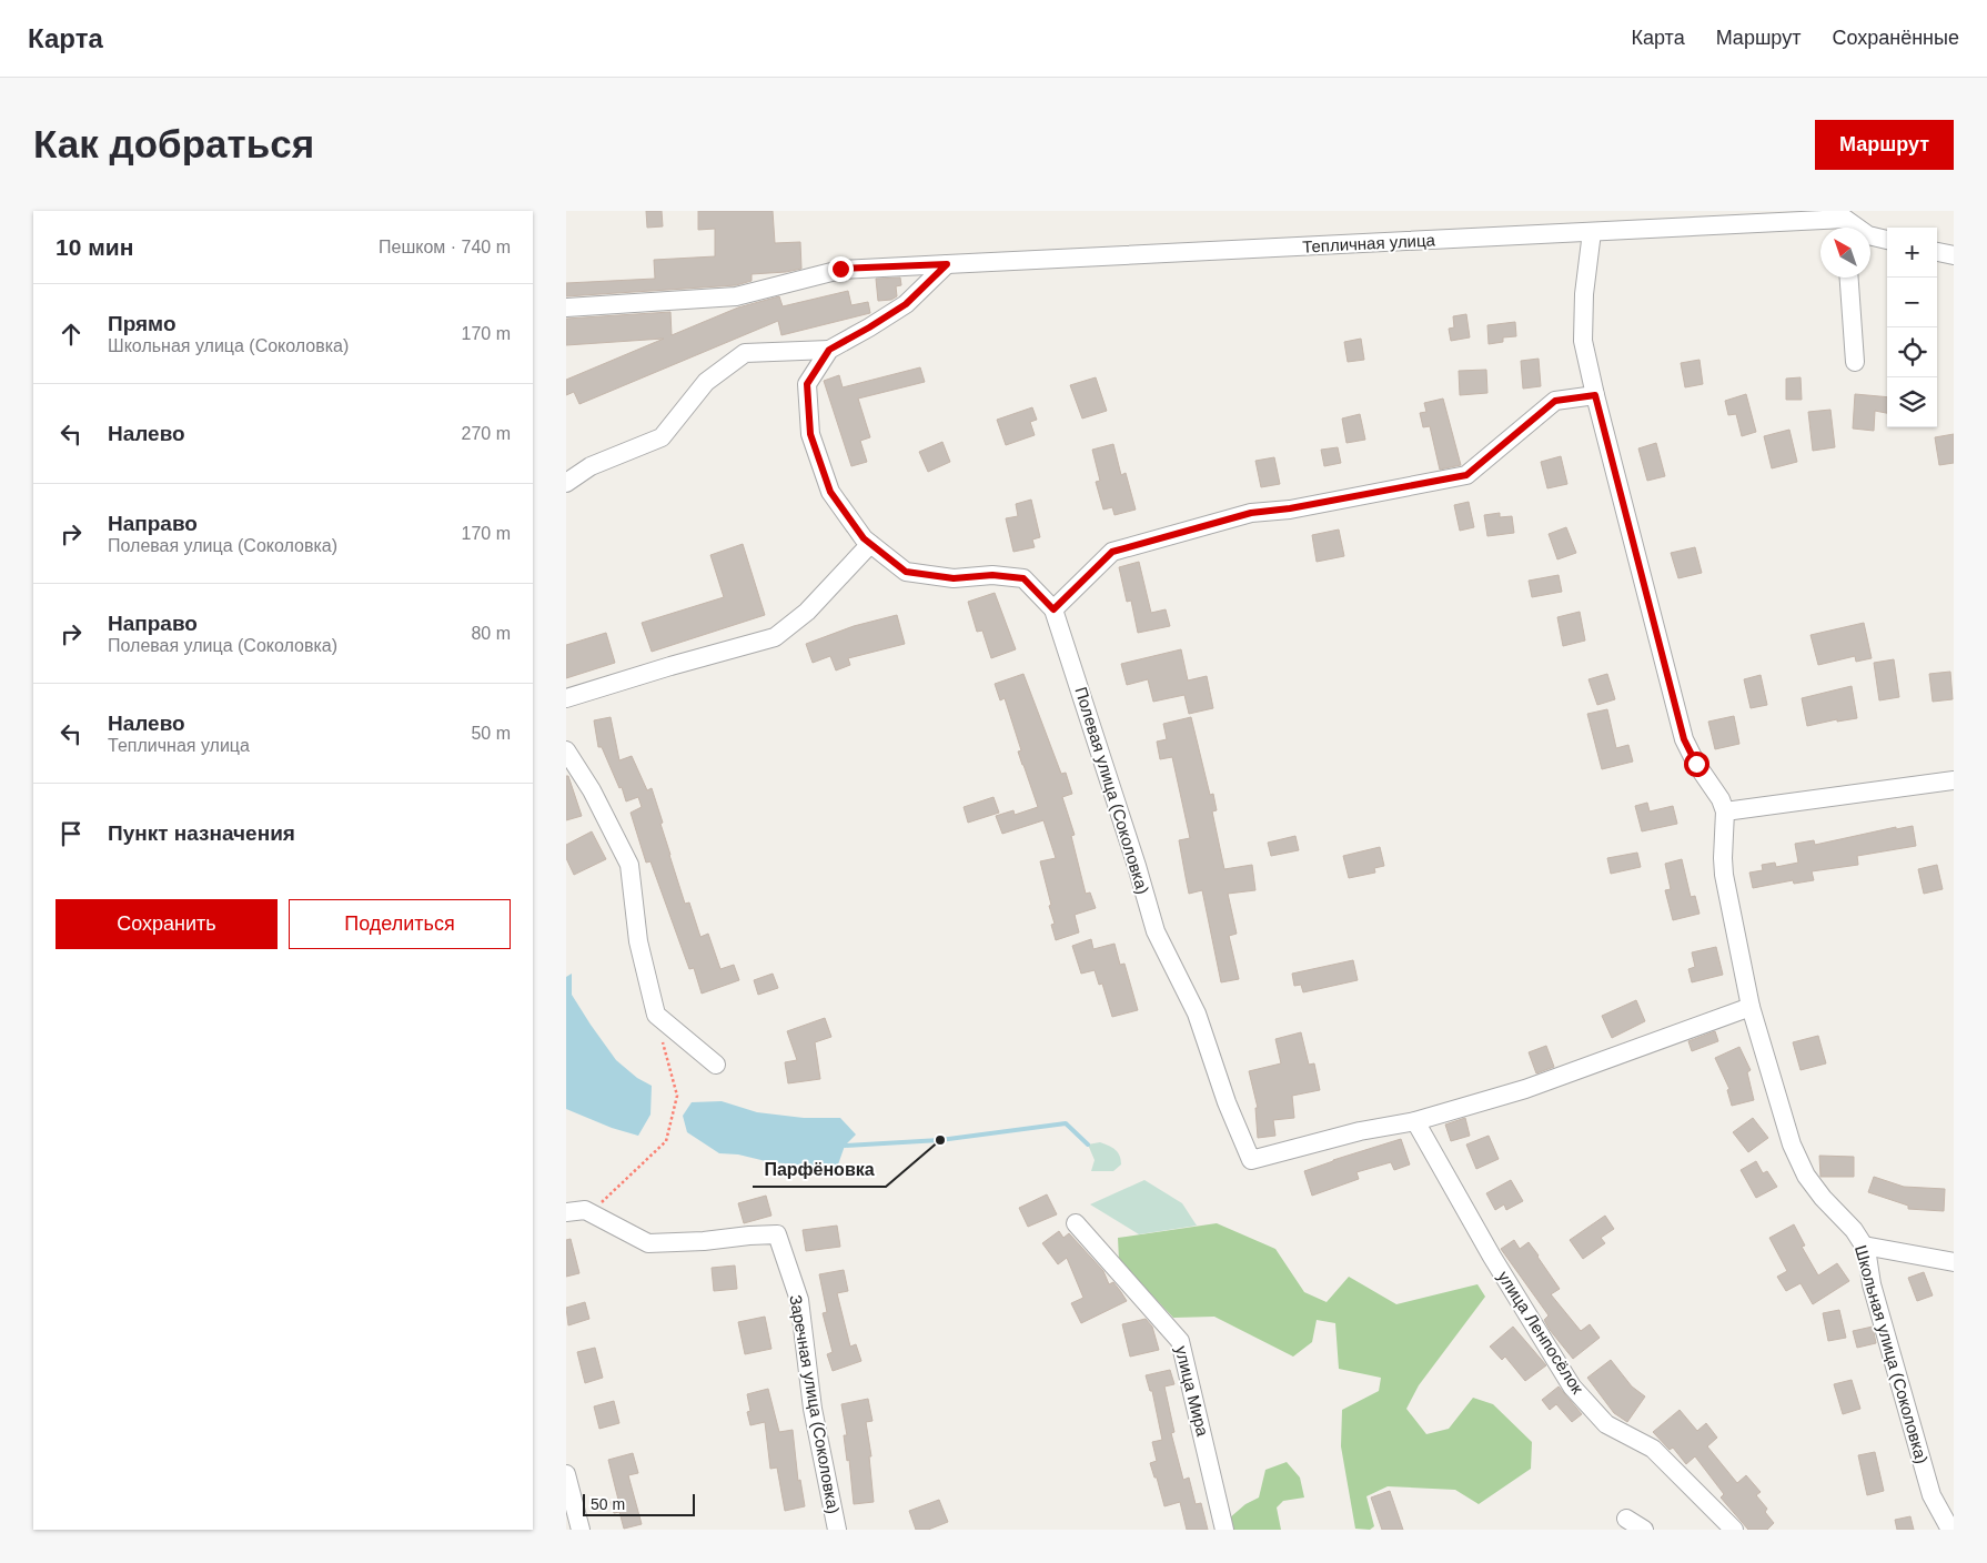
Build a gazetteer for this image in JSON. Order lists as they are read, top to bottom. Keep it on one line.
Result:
{"streets":{"street":["Тепличная улица","Полевая улица (Соколовка)","улица Ленпосёлок","Школьная улица (Соколовка)","улица Мира","Заречная улица (Соколовка)"]},"crossings":[["Тепличная улица","Полевая улица (Соколовка)"],["Полевая улица (Соколовка)","улица Ленпосёлок"]],"places":["Парфёновка"],"scale_bar":"50 m","north":"top left","page":{"header":"Карта","nav":["Карта","Маршрут","Сохранённые"],"buttons":["Маршрут",["Сохранить","Поделиться"]],"title":"Как добраться","heading":["10 мин","Пешком · 740 m"],"map_buttons":["+","−"],"list":[["Прямо","Школьная улица (Соколовка)","170 m"],["Налево","270 m"],["Направо","Полевая улица (Соколовка)","170 m"],["Направо","Полевая улица (Соколовка)","80 m"],["Налево","Тепличная улица","50 m"],"Пункт назначения"],"scale":"50 m"}}
